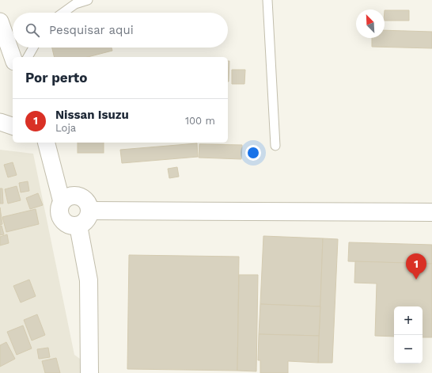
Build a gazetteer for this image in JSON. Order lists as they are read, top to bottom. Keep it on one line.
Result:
{"north":"top left","page":{"search":"Pesquisar aqui","heading":"Por perto","list":[{"mark":"1","name":"Nissan Isuzu","note":"Loja","value":"100 m"}],"pins":"1","map_buttons":["+","−"]}}
